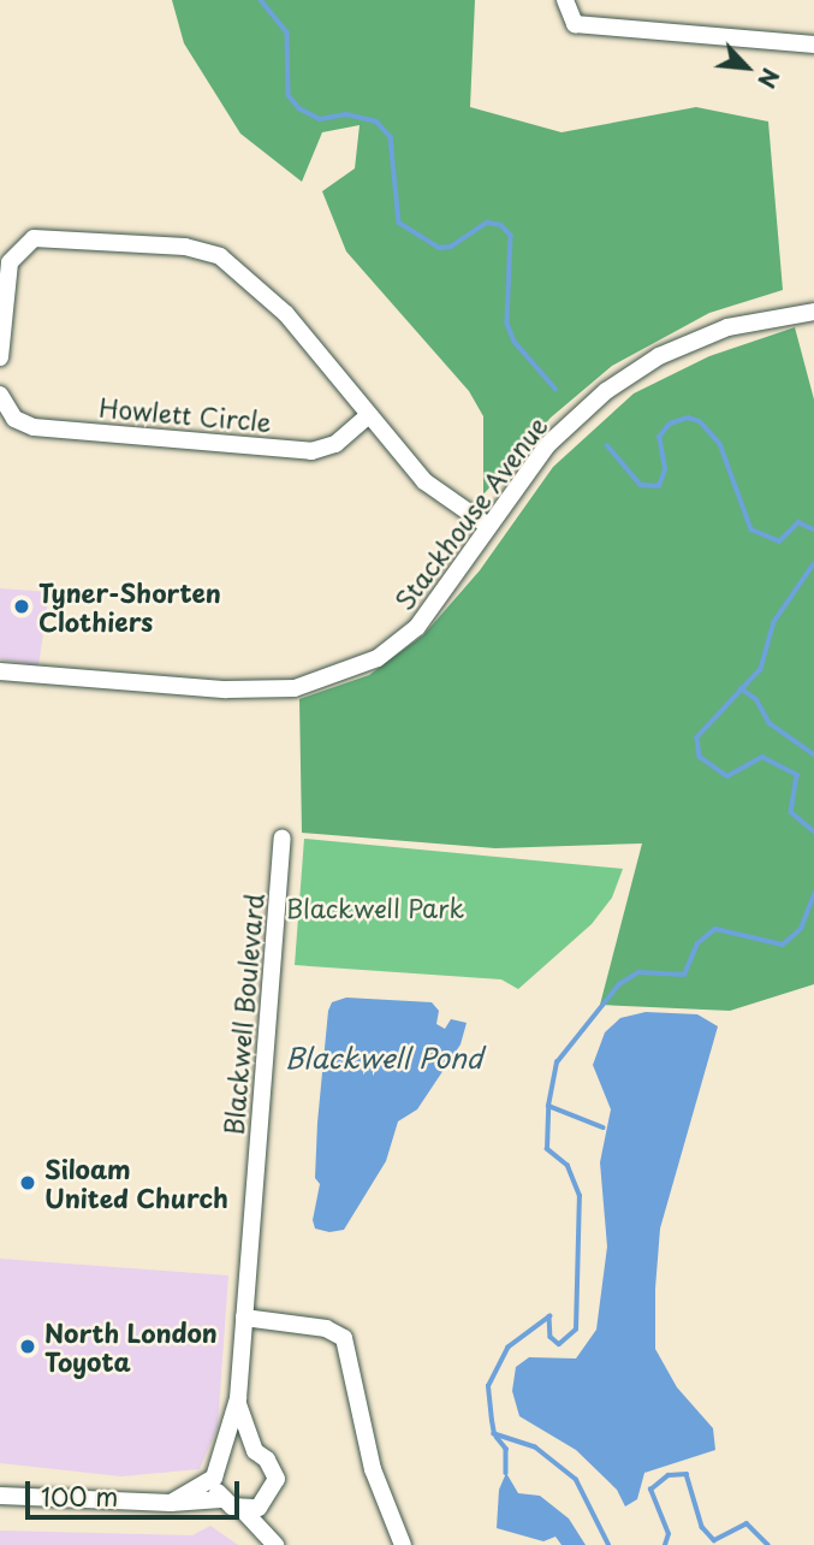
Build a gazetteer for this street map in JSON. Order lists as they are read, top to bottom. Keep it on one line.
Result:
{"streets":{"street":["Howlett Circle","Stackhouse Avenue","Blackwell Boulevard"]},"water":["Blackwell Pond"],"parks":["Blackwell Park"],"places":["Tyner-Shorten Clothiers","Siloam United Church","North London Toyota"],"scale_bar":"100 m","north":"bottom right"}
